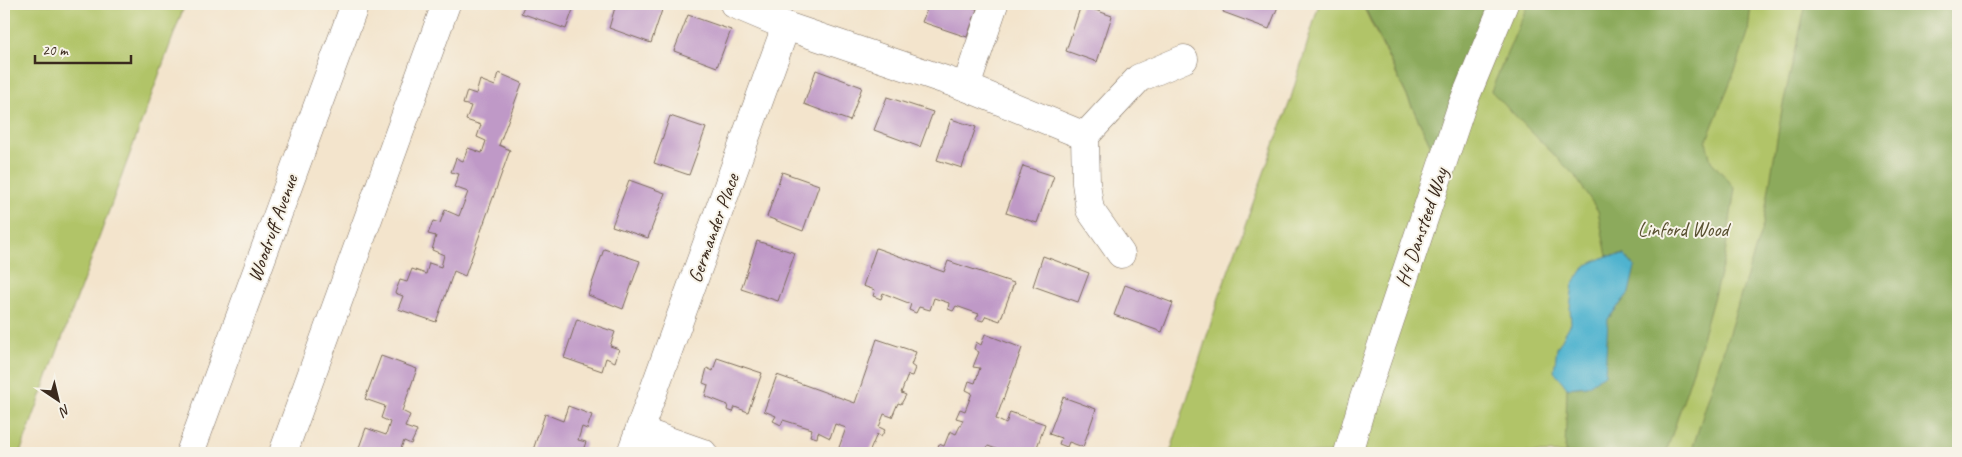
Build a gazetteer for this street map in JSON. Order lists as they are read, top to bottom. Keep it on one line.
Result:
{"streets":{"street":["H4 Dansteed Way","Woodruff Avenue","Germander Place"]},"parks":["Linford Wood"],"scale_bar":"20 m","north":"bottom right"}
